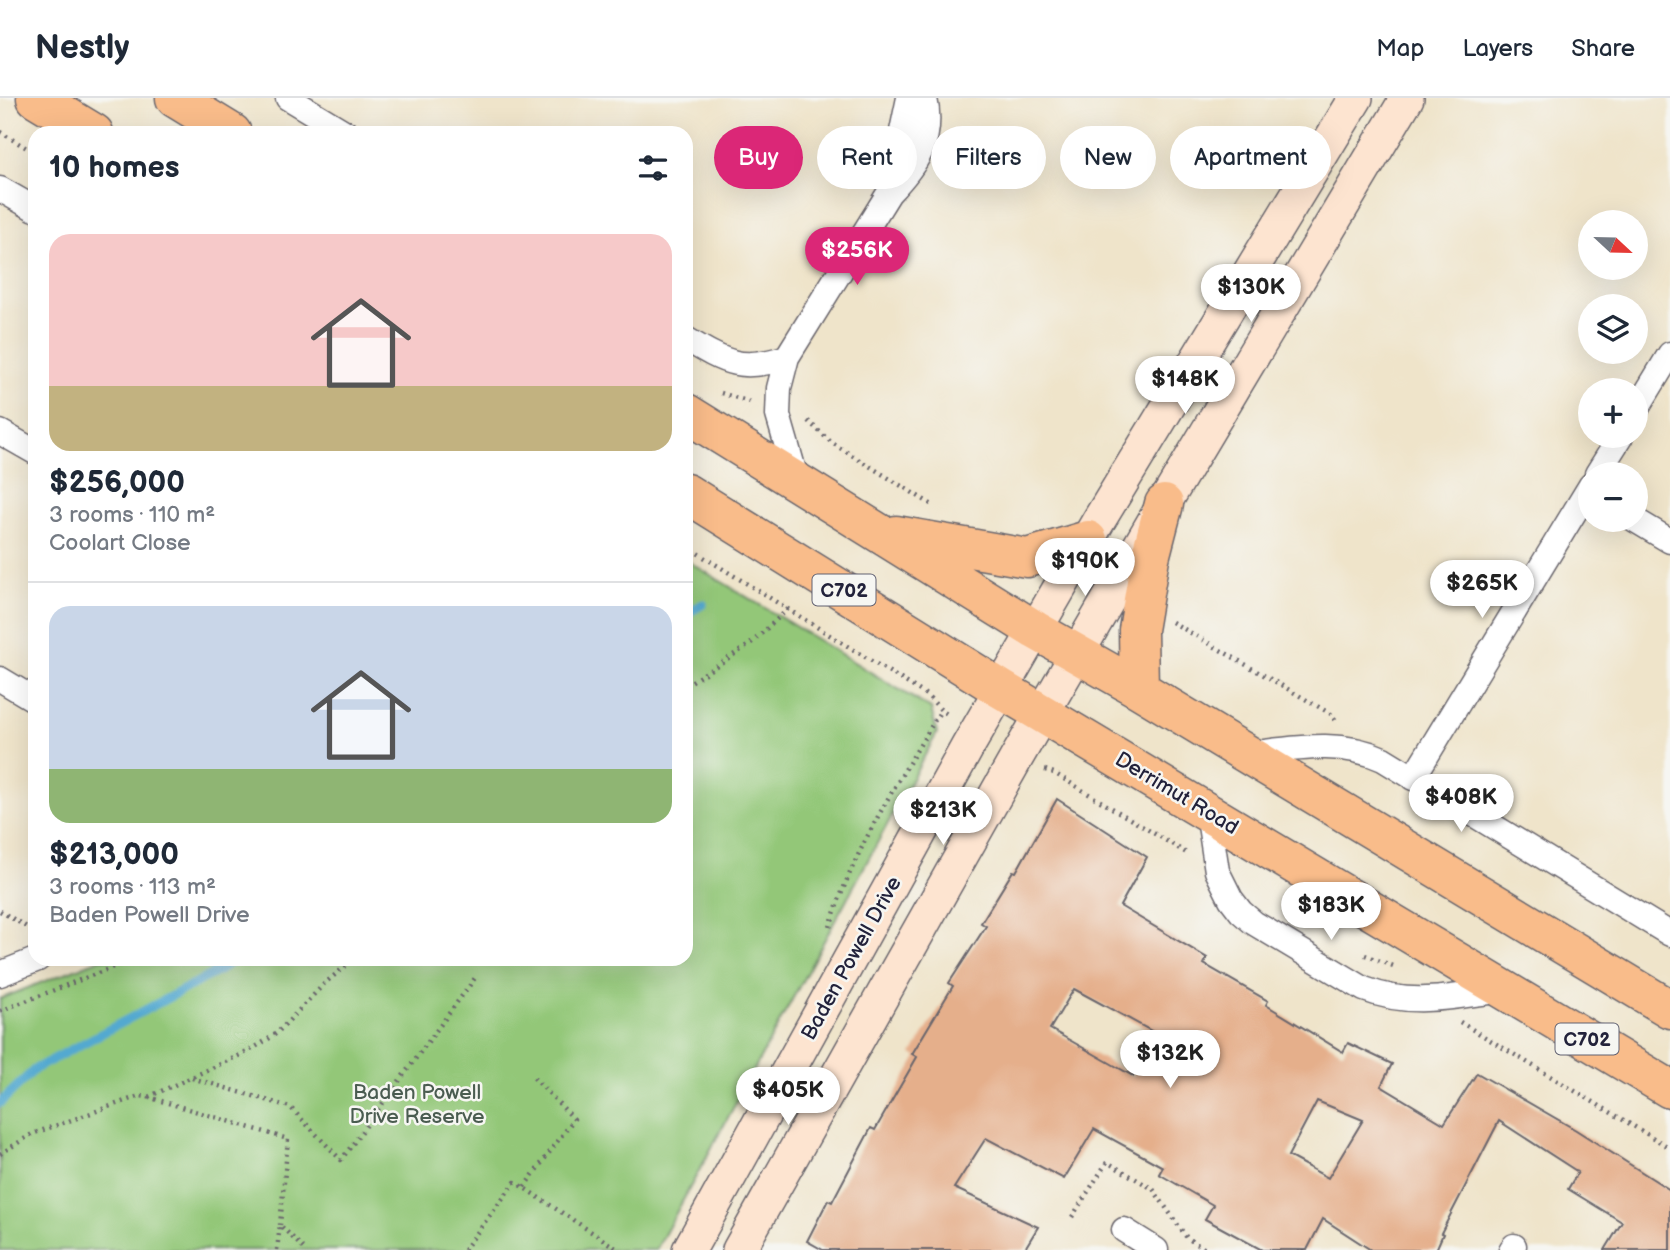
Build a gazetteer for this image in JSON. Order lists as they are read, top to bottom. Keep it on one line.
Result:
{"streets":{"highway":["C702","Derrimut Road"],"street":["Baden Powell Drive"]},"crossings":[["Derrimut Road","Baden Powell Drive"]],"parks":["Baden Powell Drive Reserve"],"north":"right","page":{"header":"Nestly","nav":["Map","Layers","Share"],"chip":["Buy","Rent","Filters","New","Apartment"],"heading":"10 homes","map_buttons":["+","−"],"list":[{"name":"$256,000","note":"3 rooms · 110 m² · Coolart Close"},{"name":"$213,000","note":"3 rooms · 113 m² · Baden Powell Drive"}],"price":["$256K","$130K","$148K","$190K","$265K","$408K","$213K","$183K","$132K","$405K"]}}
